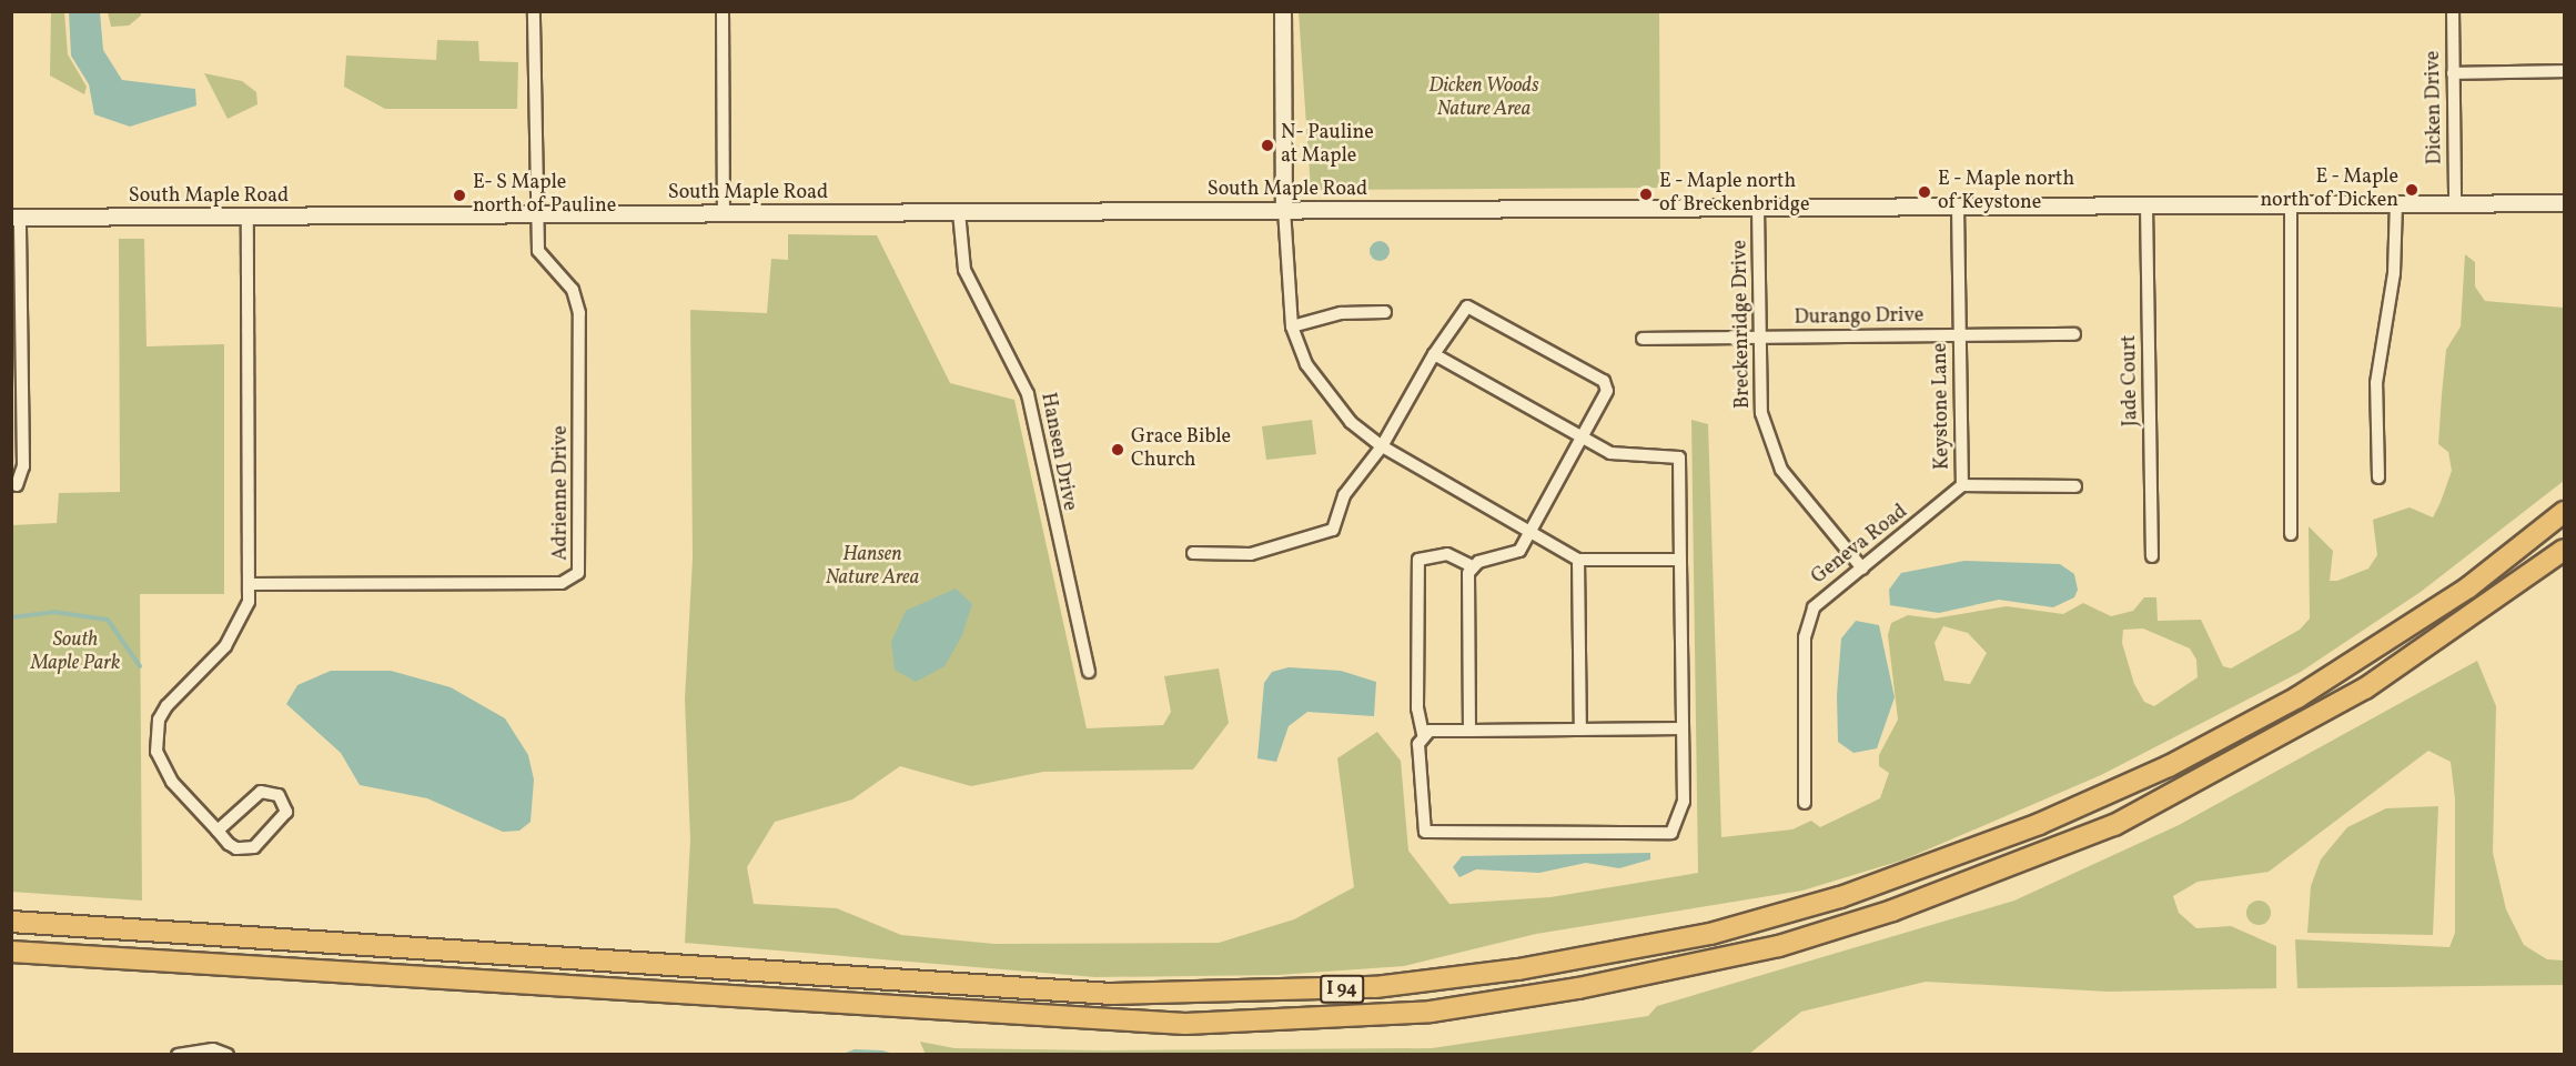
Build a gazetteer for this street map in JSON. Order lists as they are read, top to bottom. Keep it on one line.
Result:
{"streets":{"highway":["I 94"],"street":["Dicken Drive","South Maple Road","Durango Drive","Breckenridge Drive","Jade Court","Keystone Lane","Hansen Drive","Adrienne Drive","Geneva Road"]},"crossings":[["Dicken Drive","South Maple Road"],["South Maple Road","Breckenridge Drive"],["South Maple Road","Jade Court"],["South Maple Road","Keystone Lane"],["South Maple Road","Hansen Drive"],["South Maple Road","Adrienne Drive"],["Durango Drive","Breckenridge Drive"],["Durango Drive","Keystone Lane"],["Breckenridge Drive","Geneva Road"],["Keystone Lane","Geneva Road"]],"parks":["Dicken Woods Nature Area","Hansen Nature Area","South Maple Park"],"places":["N- Pauline at Maple","E - Maple north of Dicken","E - Maple north of Keystone","E - Maple north of Breckenbridge","E- S Maple north of Pauline","Grace Bible Church"]}
